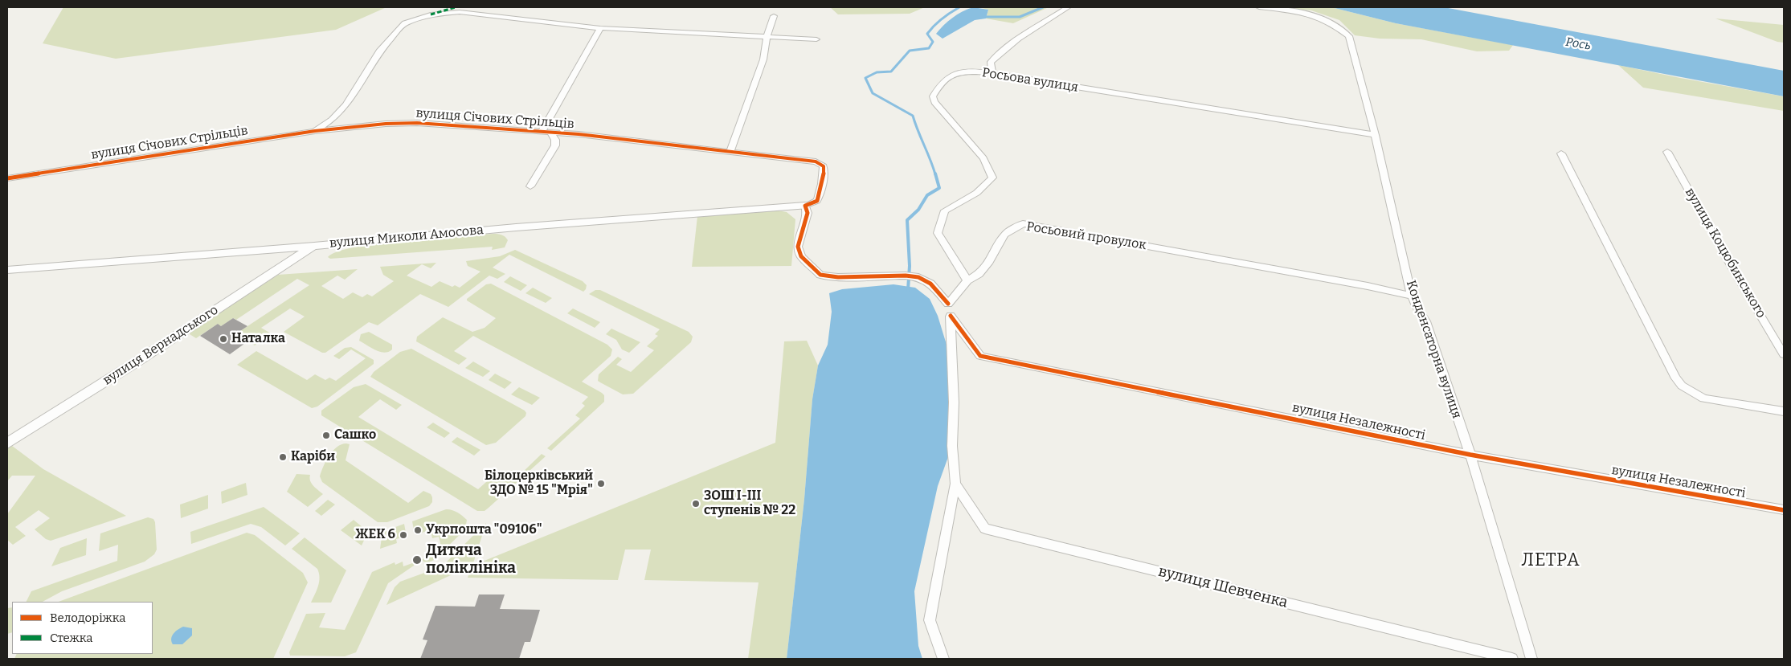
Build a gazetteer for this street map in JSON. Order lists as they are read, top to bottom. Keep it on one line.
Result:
{"streets":{"street":["Росьова вулиця","вулиця Січових Стрільців","Росьовий провулок","вулиця Миколи Амосова","вулиця Коцюбинського","вулиця Вернадського","Конденсаторна вулиця","вулиця Незалежності","вулиця Шевченка"]},"crossings":[["Росьова вулиця","Росьовий провулок"],["Росьова вулиця","Конденсаторна вулиця"],["вулиця Січових Стрільців","вулиця Миколи Амосова"],["Росьовий провулок","Конденсаторна вулиця"],["вулиця Миколи Амосова","вулиця Вернадського"],["Конденсаторна вулиця","вулиця Незалежності"]],"districts":["ЛЕТРА"],"water":["Рось"],"places":["Наталка","Сашко","Каріби","Білоцерківський ЗДО № 15 \"Мрія\"","ЗОШ І-ІІІ ступенів № 22","Укрпошта \"09106\"","ЖЕК 6","Дитяча поліклініка"],"legend":["Велодоріжка","Стежка"]}
